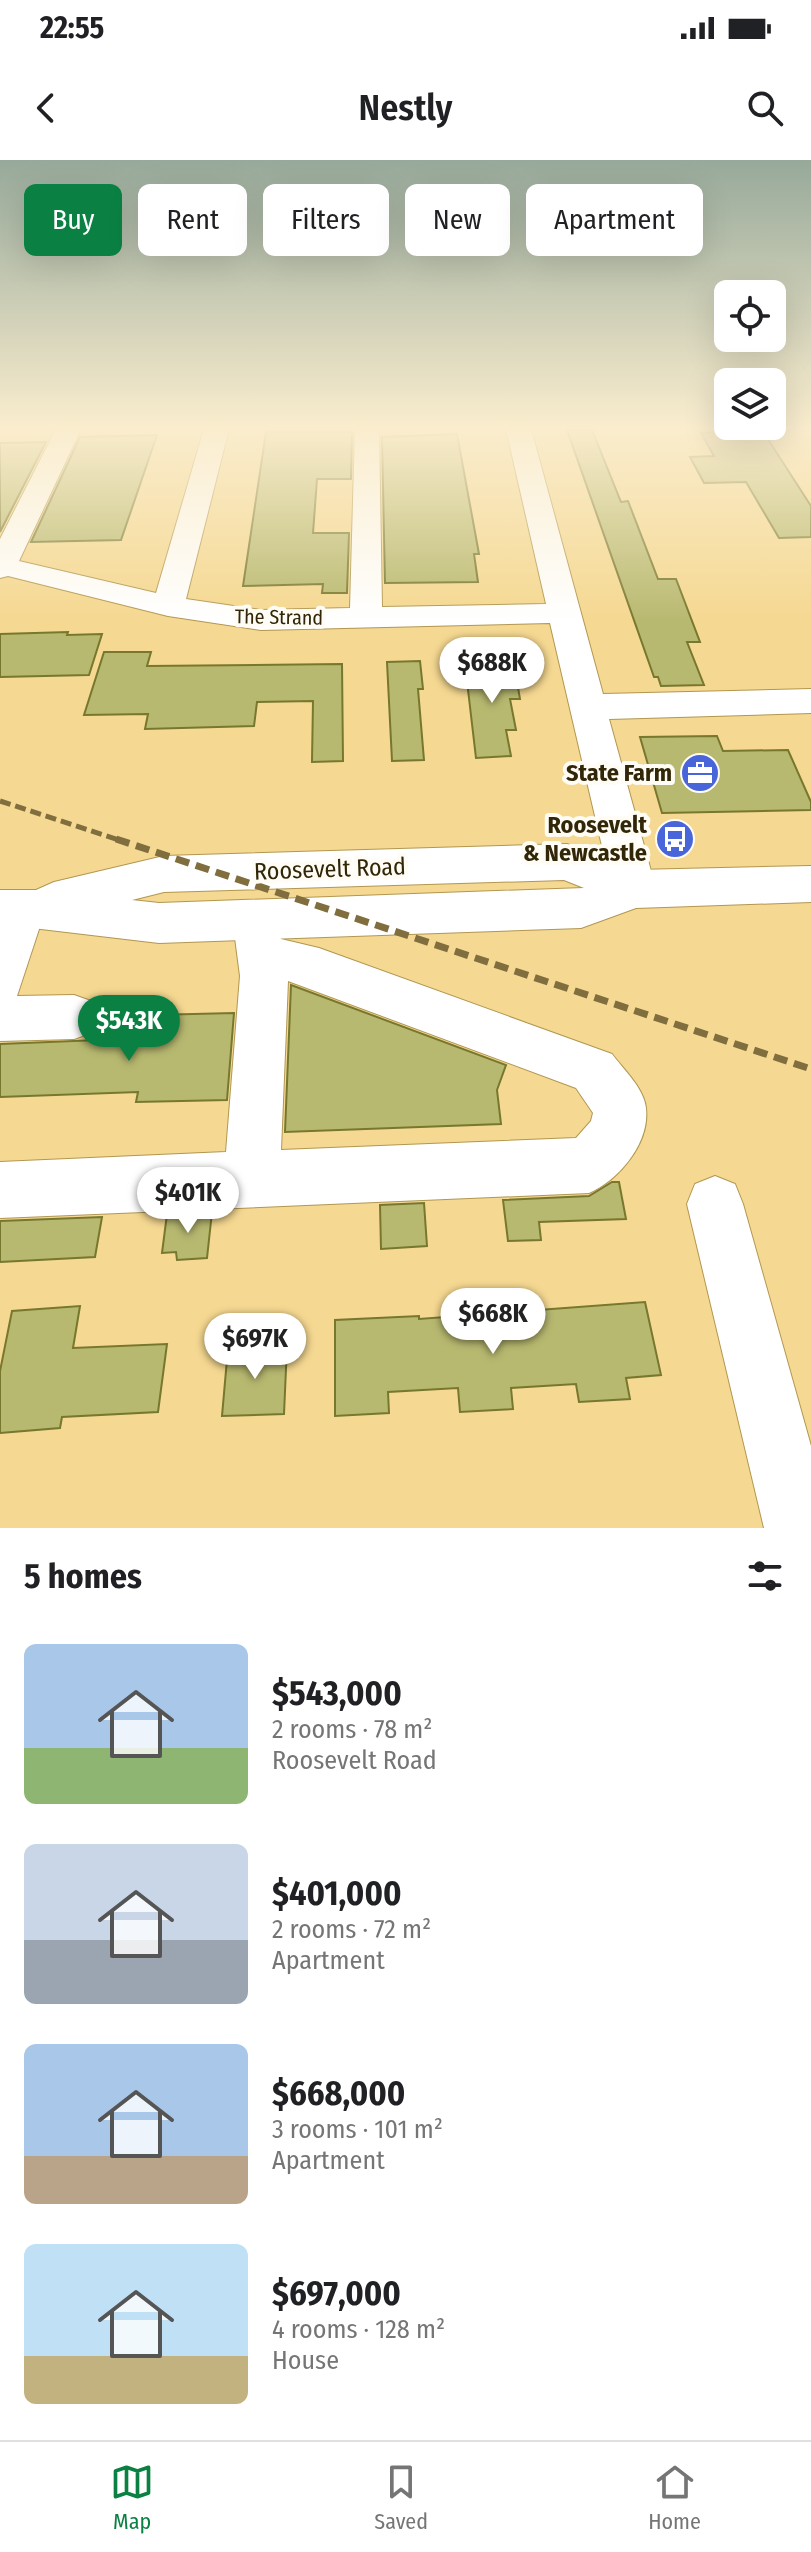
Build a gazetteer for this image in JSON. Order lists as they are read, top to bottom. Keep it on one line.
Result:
{"streets":{"main road":["Roosevelt Road"],"street":["The Strand"]},"places":{"office":["State Farm"],"bus stop":["Roosevelt & Newcastle"]},"page":{"status":"22:55","header":"Nestly","chip":["Buy","Rent","Filters","New","Apartment"],"price":["$688K","$543K","$401K","$668K","$697K"],"heading":"5 homes","list":[{"name":"$543,000","note":"2 rooms · 78 m² · Roosevelt Road"},{"name":"$401,000","note":"2 rooms · 72 m² · Apartment"},{"name":"$668,000","note":"3 rooms · 101 m² · Apartment"},{"name":"$697,000","note":"4 rooms · 128 m² · House"}],"tabs":["Map","Saved","Home"]}}
